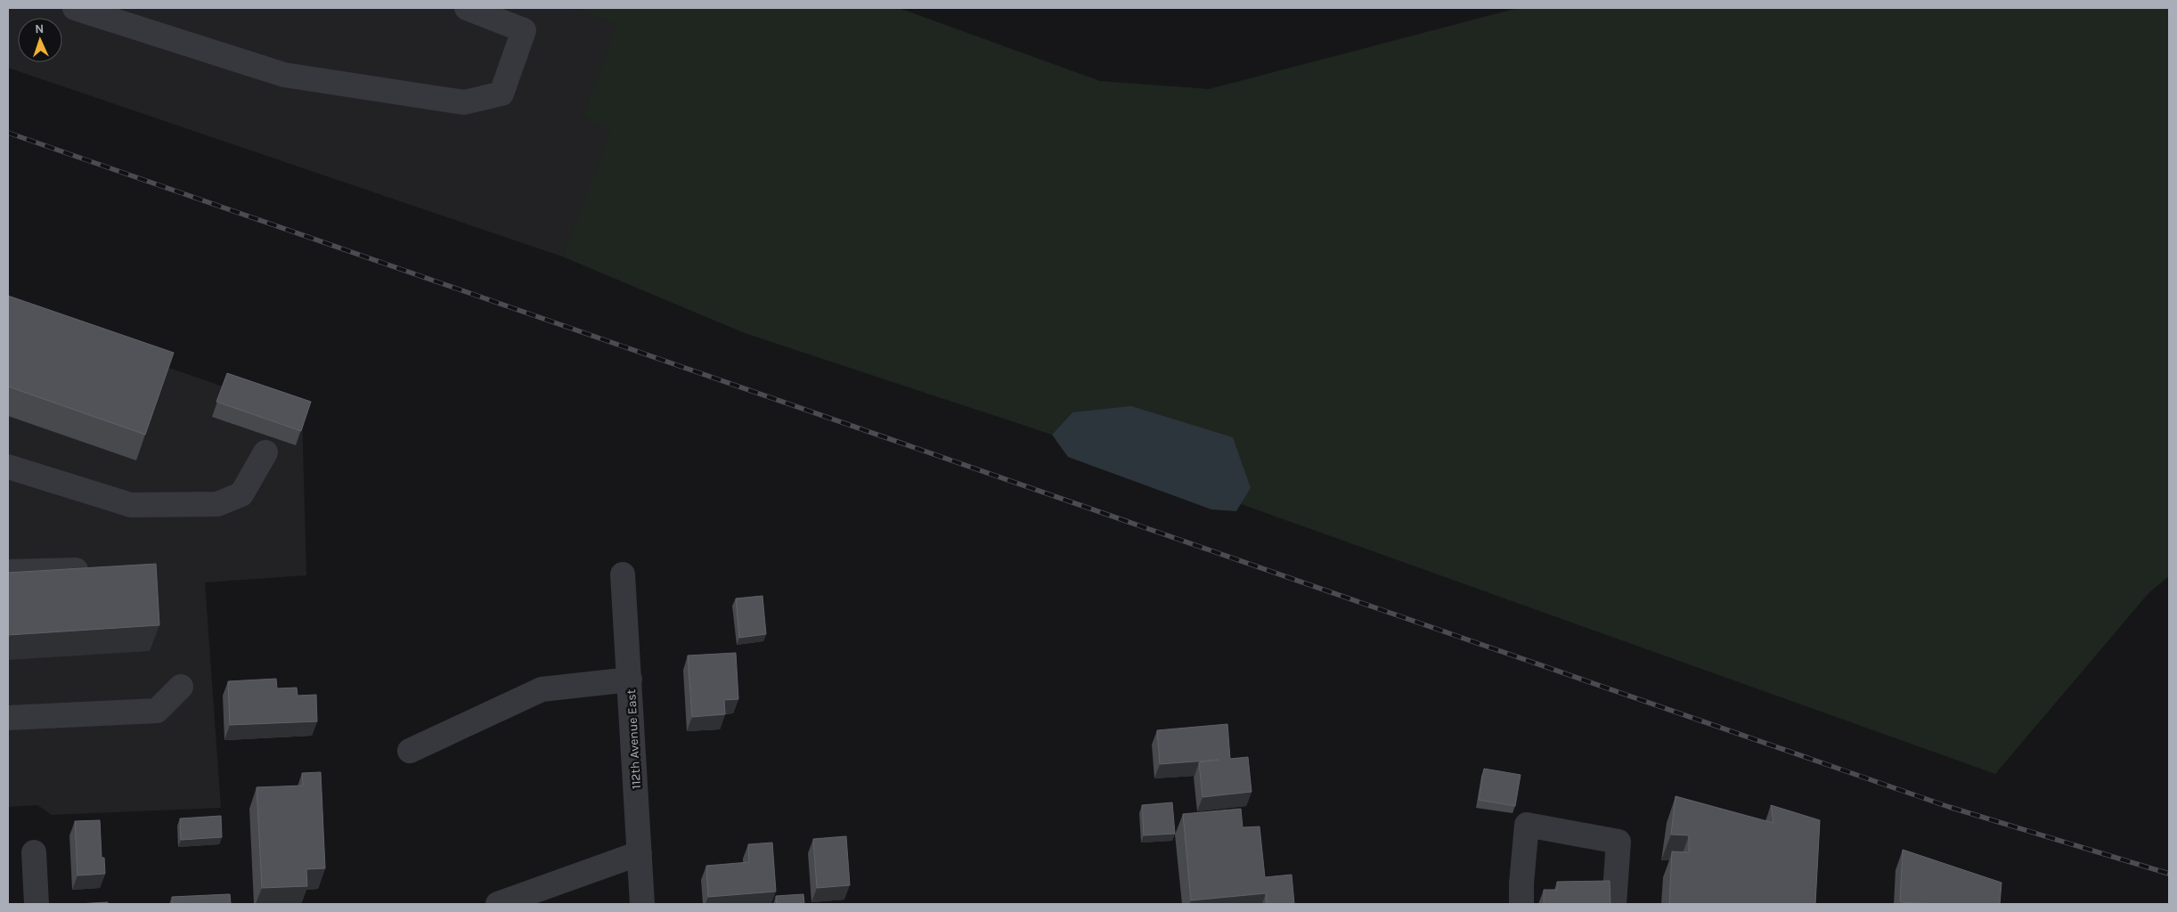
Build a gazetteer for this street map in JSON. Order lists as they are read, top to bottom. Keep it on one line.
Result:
{"streets":{"street":["112th Avenue East"]},"north":"top"}
